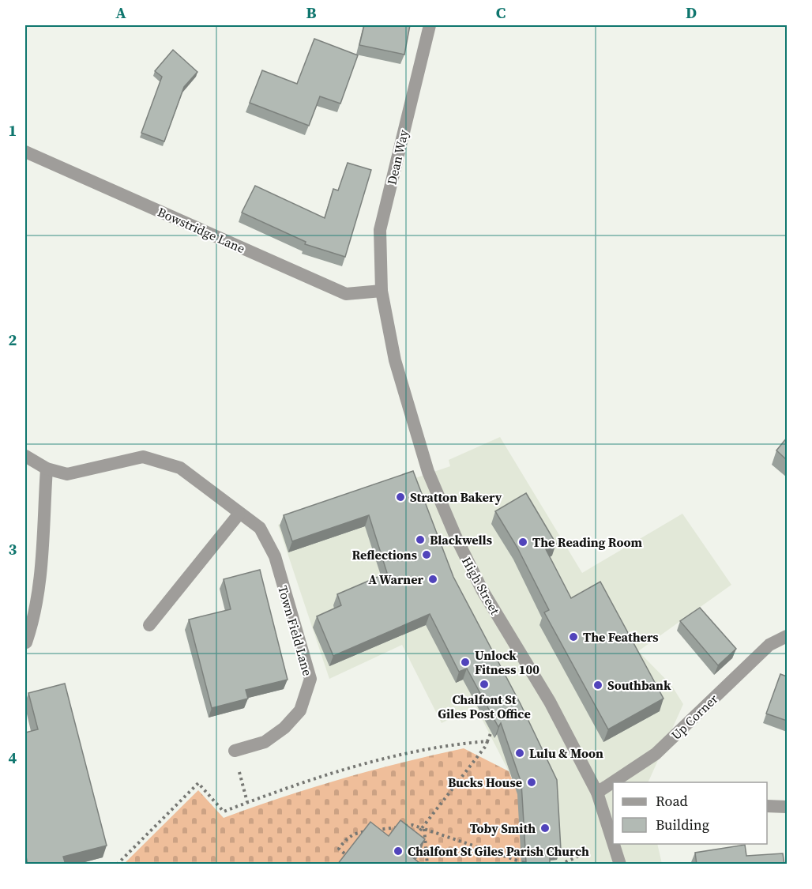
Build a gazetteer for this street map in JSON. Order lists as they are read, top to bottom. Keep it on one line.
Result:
{"streets":{"street":["Dean Way","Bowstridge Lane","High Street","Town Field Lane","Up Corner"]},"crossings":[["Dean Way","Bowstridge Lane"],["Dean Way","High Street"],["Bowstridge Lane","High Street"],["High Street","Up Corner"]],"places":["Stratton Bakery","Blackwells","The Reading Room","Reflections","A Warner","The Feathers","Unlock Fitness 100","Chalfont St Giles Post Office","Southbank","Lulu & Moon","Bucks House","Toby Smith","Chalfont St Giles Parish Church"],"legend":["Road","Building"],"grid":{"columns":["A","B","C","D"],"rows":["1","2","3","4"]}}
